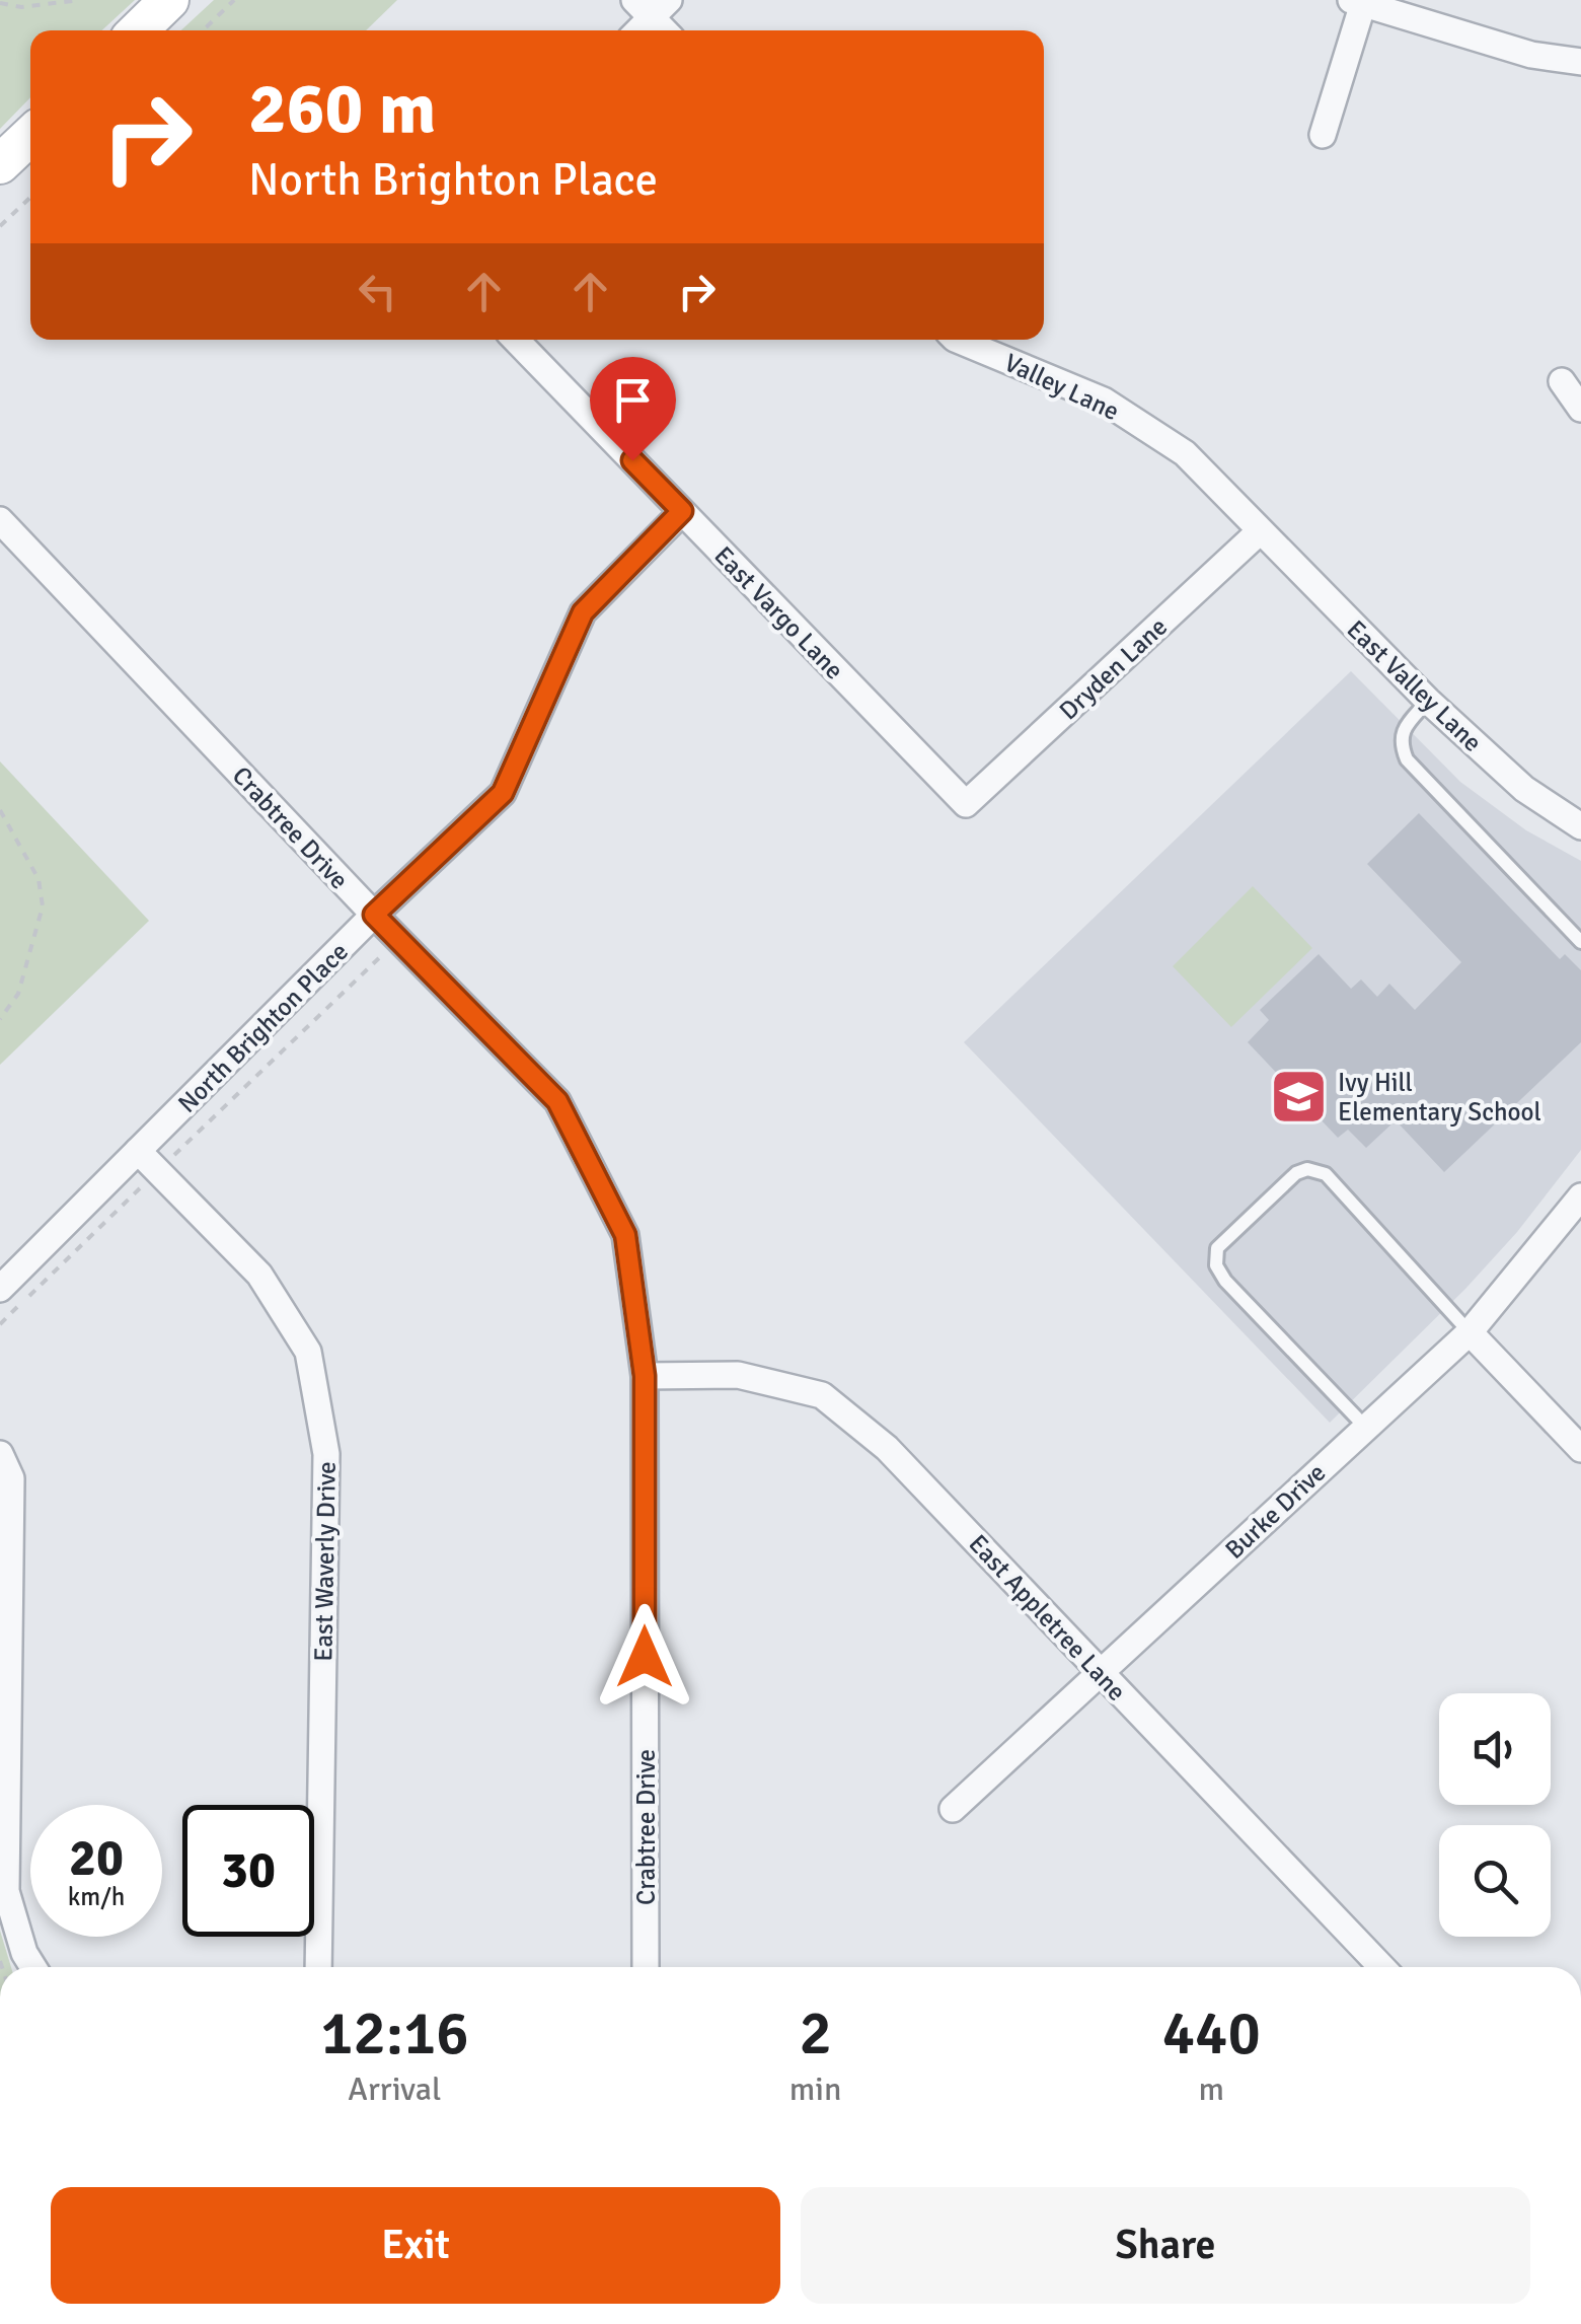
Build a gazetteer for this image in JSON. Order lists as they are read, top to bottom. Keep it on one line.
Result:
{"streets":{"street":["Valley Lane","East Vargo Lane","Dryden Lane","East Valley Lane","Crabtree Drive","North Brighton Place","Burke Drive","East Waverly Drive","East Appletree Lane"]},"crossings":[["Valley Lane","Dryden Lane"],["Valley Lane","East Valley Lane"],["East Vargo Lane","Dryden Lane"],["East Vargo Lane","North Brighton Place"],["Dryden Lane","East Valley Lane"],["Crabtree Drive","North Brighton Place"],["Crabtree Drive","East Appletree Lane"],["North Brighton Place","East Waverly Drive"],["Burke Drive","East Appletree Lane"]],"places":{"school or university":["Ivy Hill Elementary School"]},"page":{"turn":["260 m","North Brighton Place"],"speed":"20 km/h","limit":"30","eta":["12:16","Arrival","2","min","440","m"],"buttons":["Exit","Share"]}}
